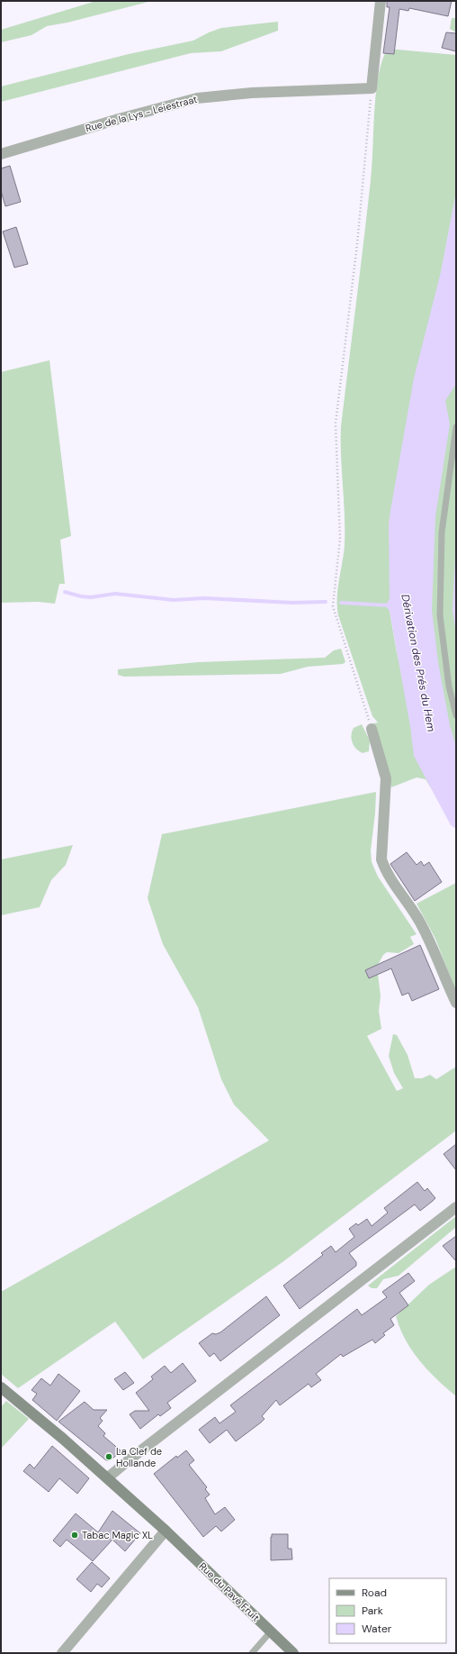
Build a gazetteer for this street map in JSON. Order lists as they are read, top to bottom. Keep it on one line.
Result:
{"streets":{"street":["Rue de la Lys - Leiestraat","Rue du Pavé Fruit"]},"water":["Dérivation des Prés du Hem"],"places":["La Clef de Hollande","Tabac Magic XL"],"legend":["Road","Park","Water"]}
